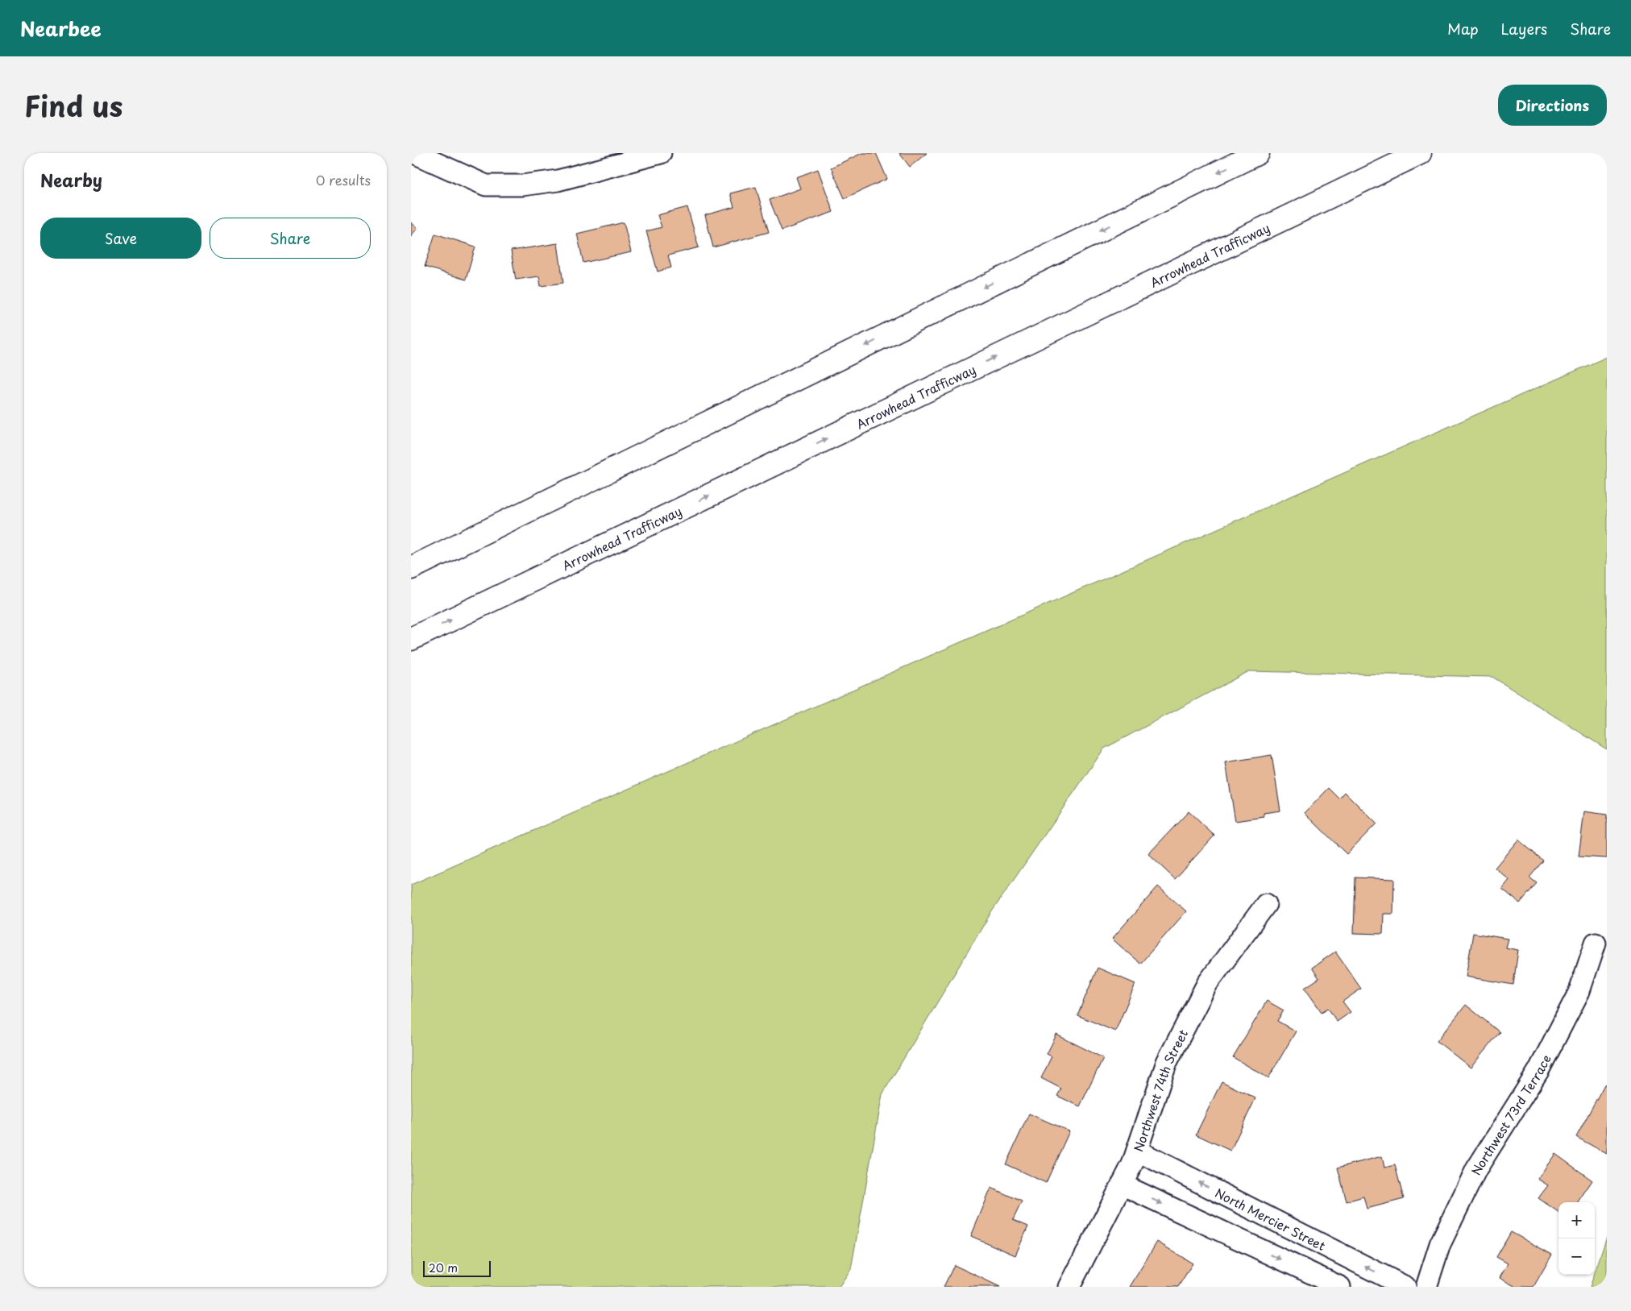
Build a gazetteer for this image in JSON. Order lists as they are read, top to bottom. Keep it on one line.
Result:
{"streets":{"highway":["Arrowhead Trafficway"],"street":["Northwest 74th Street","Northwest 73rd Terrace","North Mercier Street"]},"crossings":[["Northwest 74th Street","North Mercier Street"]],"scale_bar":"20 m","page":{"header":"Nearbee","nav":["Map","Layers","Share"],"title":"Find us","buttons":["Directions",["Save","Share"]],"heading":["Nearby","0 results"],"map_buttons":["+","−"],"scale":"20 m"}}
